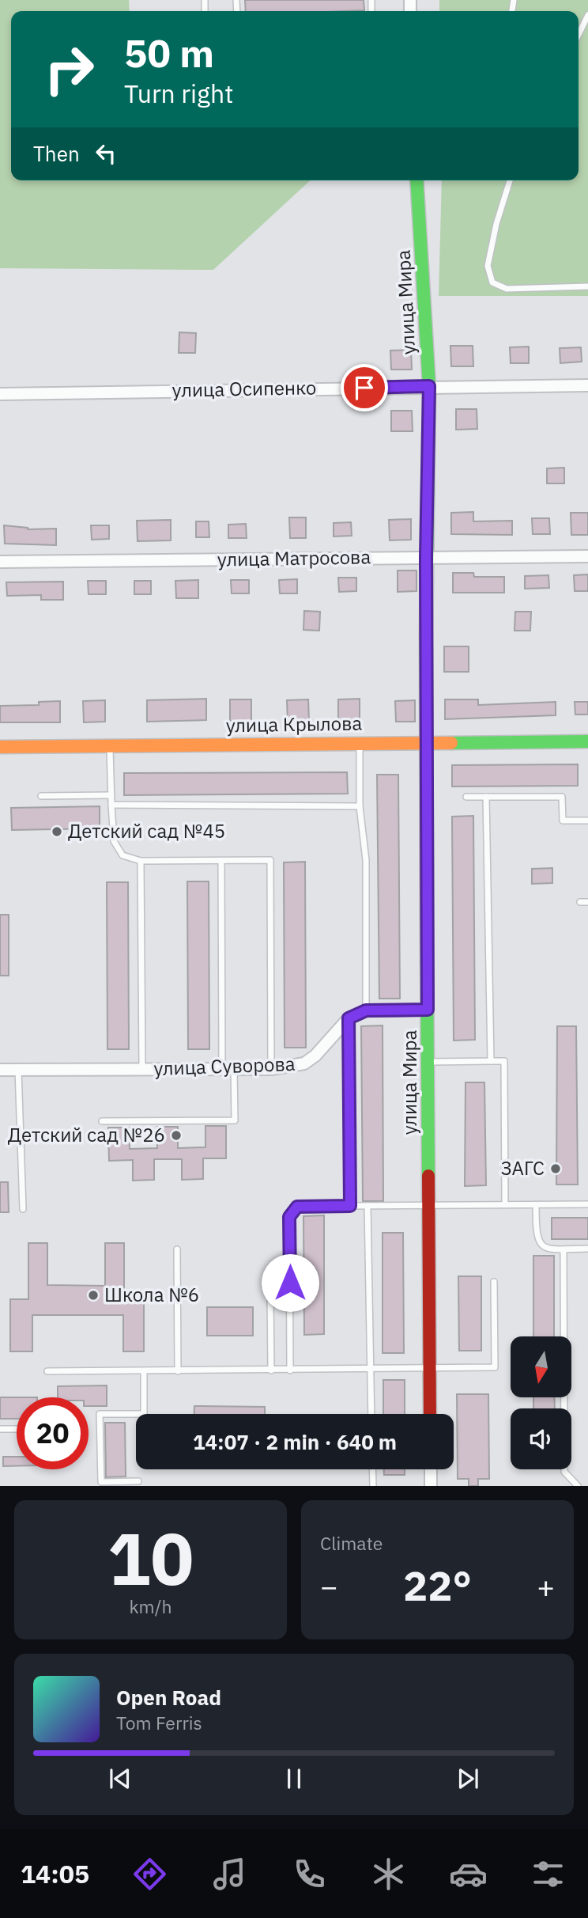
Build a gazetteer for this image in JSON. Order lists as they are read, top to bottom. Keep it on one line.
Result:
{"streets":{"street":["улица Мира","улица Осипенко","улица Матросова","улица Крылова","улица Суворова"]},"crossings":[["улица Мира","улица Осипенко"],["улица Мира","улица Матросова"],["улица Мира","улица Крылова"],["улица Мира","улица Суворова"]],"places":["Детский сад №45","Детский сад №26","ЗАГС","Школа №6"],"north":"bottom","page":{"turn":["50 m","Turn right"],"then":"Then","limit":"20","trip":"14:07 · 2 min · 640 m","tile":[["10","km/h"],"Climate"],"heat":["−","22°","+"],"song":["Open Road","Tom Ferris"],"tabs":"14:05"}}
